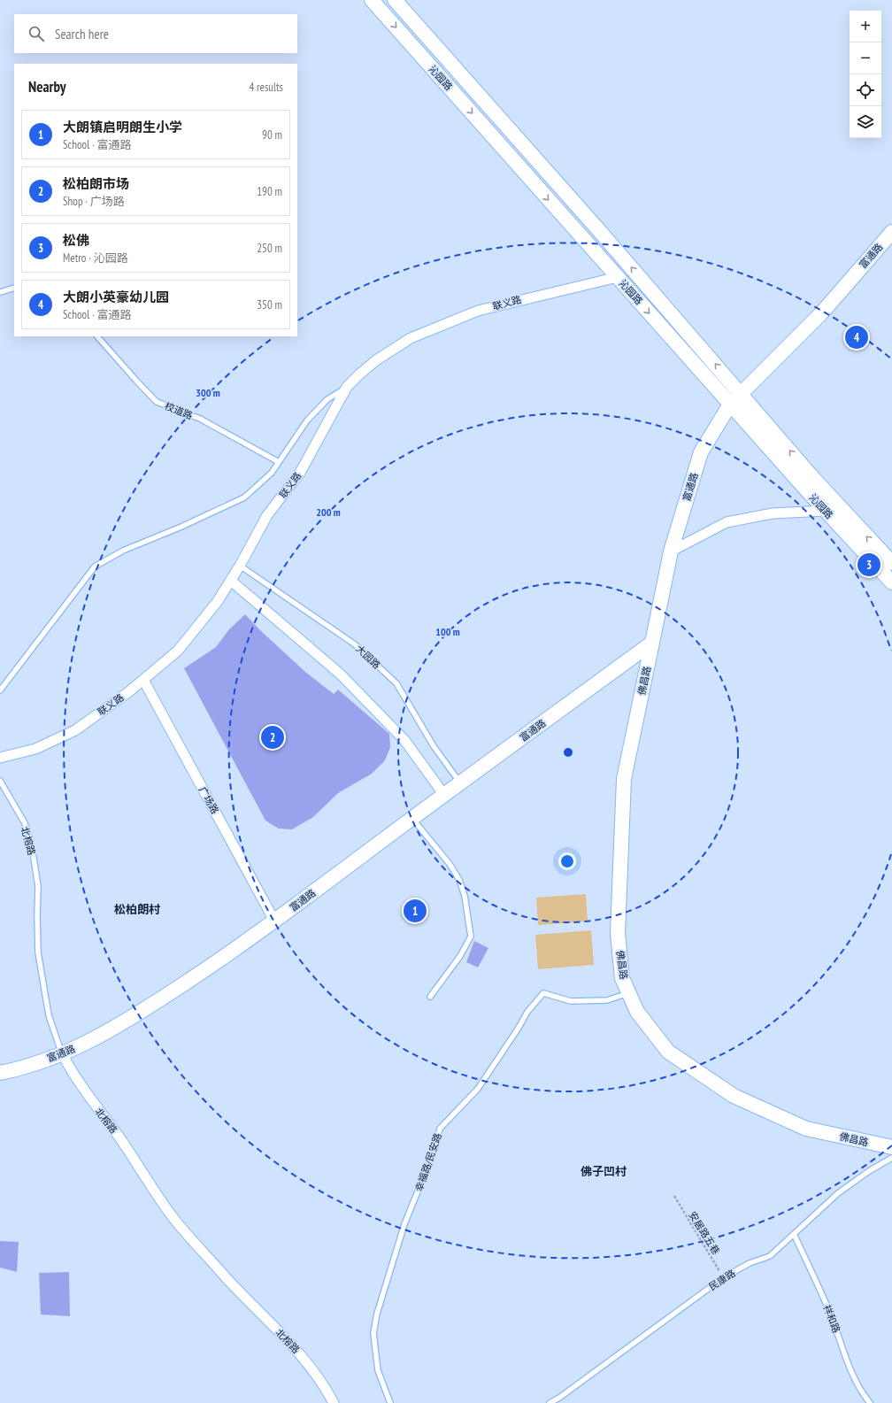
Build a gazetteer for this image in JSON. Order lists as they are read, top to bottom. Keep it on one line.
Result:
{"streets":{"street":["沁园路","富通路","联义路","佛昌路","广场路","北榕路"],"lane":["校道路","大园路","幸福路/民安路","民康路","祥和路"],"path":["安居路五巷"]},"crossings":[["沁园路","富通路"],["沁园路","联义路"],["富通路","大园路"],["富通路","佛昌路"],["富通路","广场路"],["富通路","北榕路"],["联义路","大园路"],["联义路","广场路"],["佛昌路","幸福路/民安路"],["安居路五巷","民康路"],["民康路","祥和路"]],"districts":["松柏朗村","佛子凹村"],"page":{"map_buttons":["+","−"],"search":"Search here","heading":["Nearby","4 results"],"list":[{"mark":"1","name":"大朗镇启明朗生小学","note":"School · 富通路","value":"90 m"},{"mark":"2","name":"松柏朗市场","note":"Shop · 广场路","value":"190 m"},{"mark":"3","name":"松佛","note":"Metro · 沁园路","value":"250 m"},{"mark":"4","name":"大朗小英豪幼儿园","note":"School · 富通路","value":"350 m"}],"pins":["4","3","2","1"]},"rings":["300 m","200 m","100 m"]}
